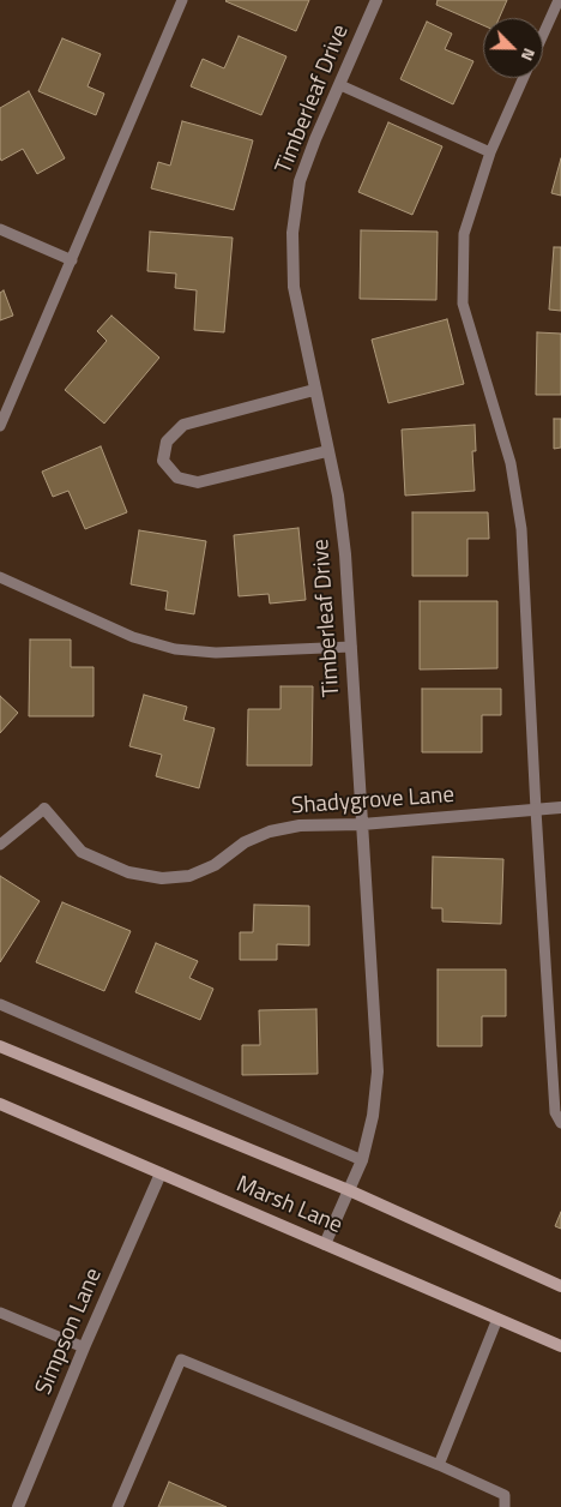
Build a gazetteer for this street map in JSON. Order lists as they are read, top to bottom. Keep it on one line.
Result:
{"streets":{"main road":["Marsh Lane"],"street":["Timberleaf Drive","Shadygrove Lane","Simpson Lane"]},"crossings":[["Timberleaf Drive","Shadygrove Lane"],["Timberleaf Drive","Marsh Lane"],["Marsh Lane","Simpson Lane"]],"north":"bottom right"}
